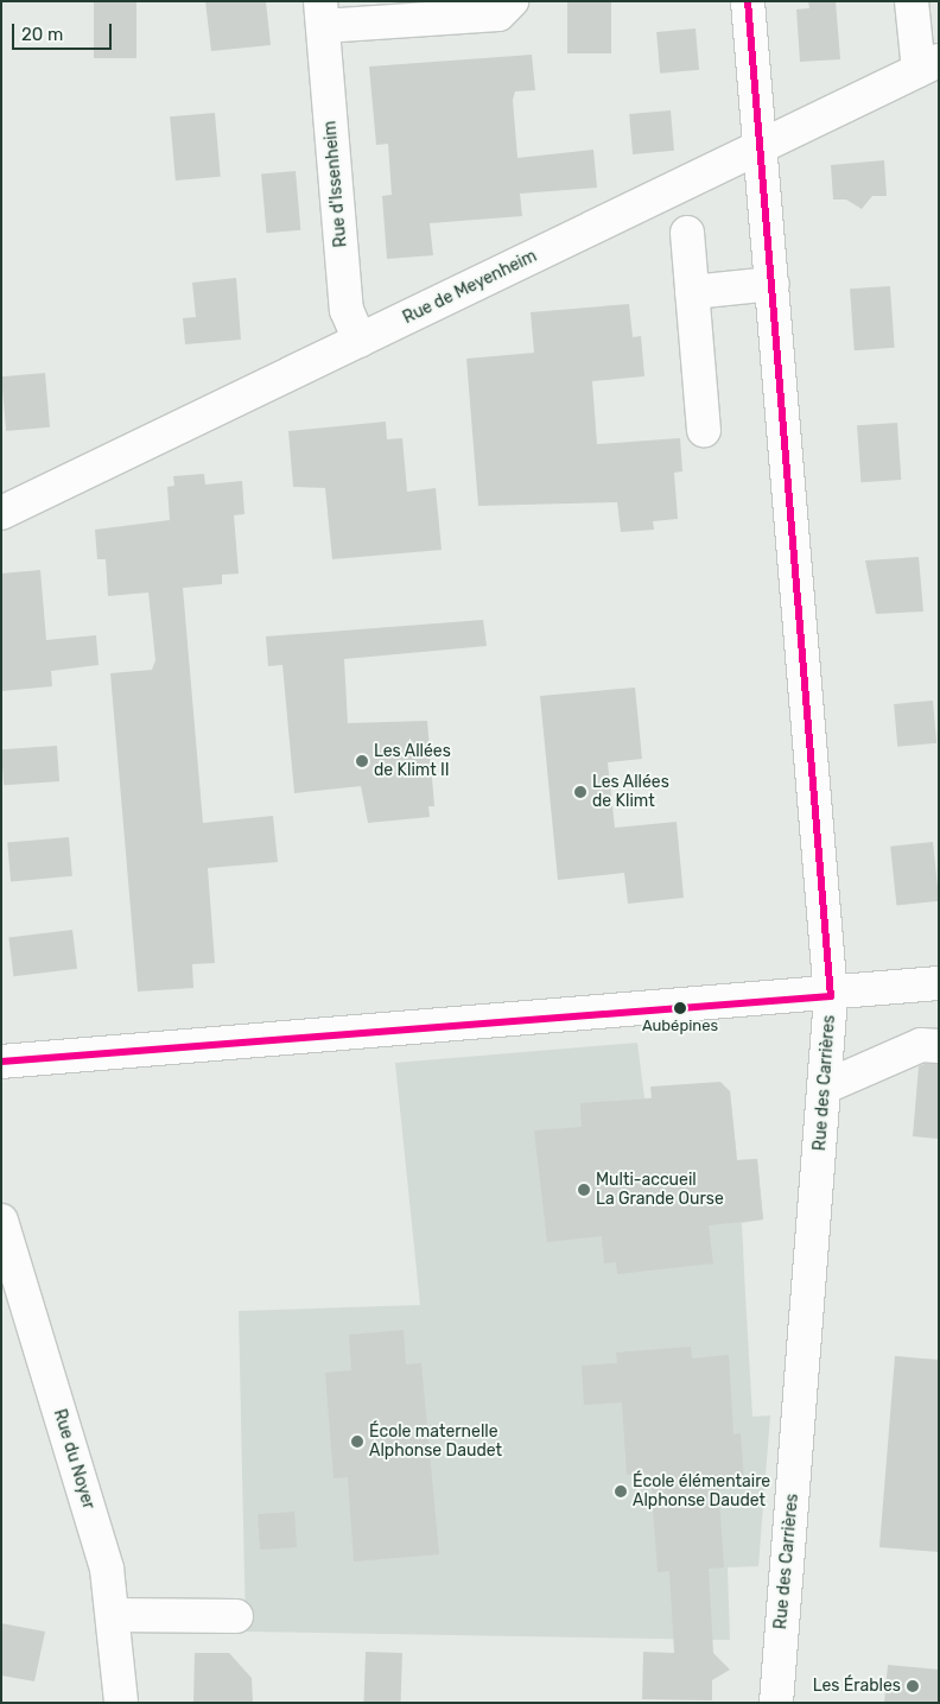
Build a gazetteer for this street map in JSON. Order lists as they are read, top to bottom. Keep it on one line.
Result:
{"streets":{"street":["Rue d'Issenheim","Rue de Meyenheim","Rue des Carrières","Rue du Noyer"]},"crossings":[["Rue d'Issenheim","Rue de Meyenheim"],["Rue de Meyenheim","Rue des Carrières"]],"places":["Les Allées de Klimt II","Les Allées de Klimt","Aubépines","Multi-accueil La Grande Ourse","École maternelle Alphonse Daudet","École élémentaire Alphonse Daudet","Les Érables"],"scale_bar":"20 m"}
